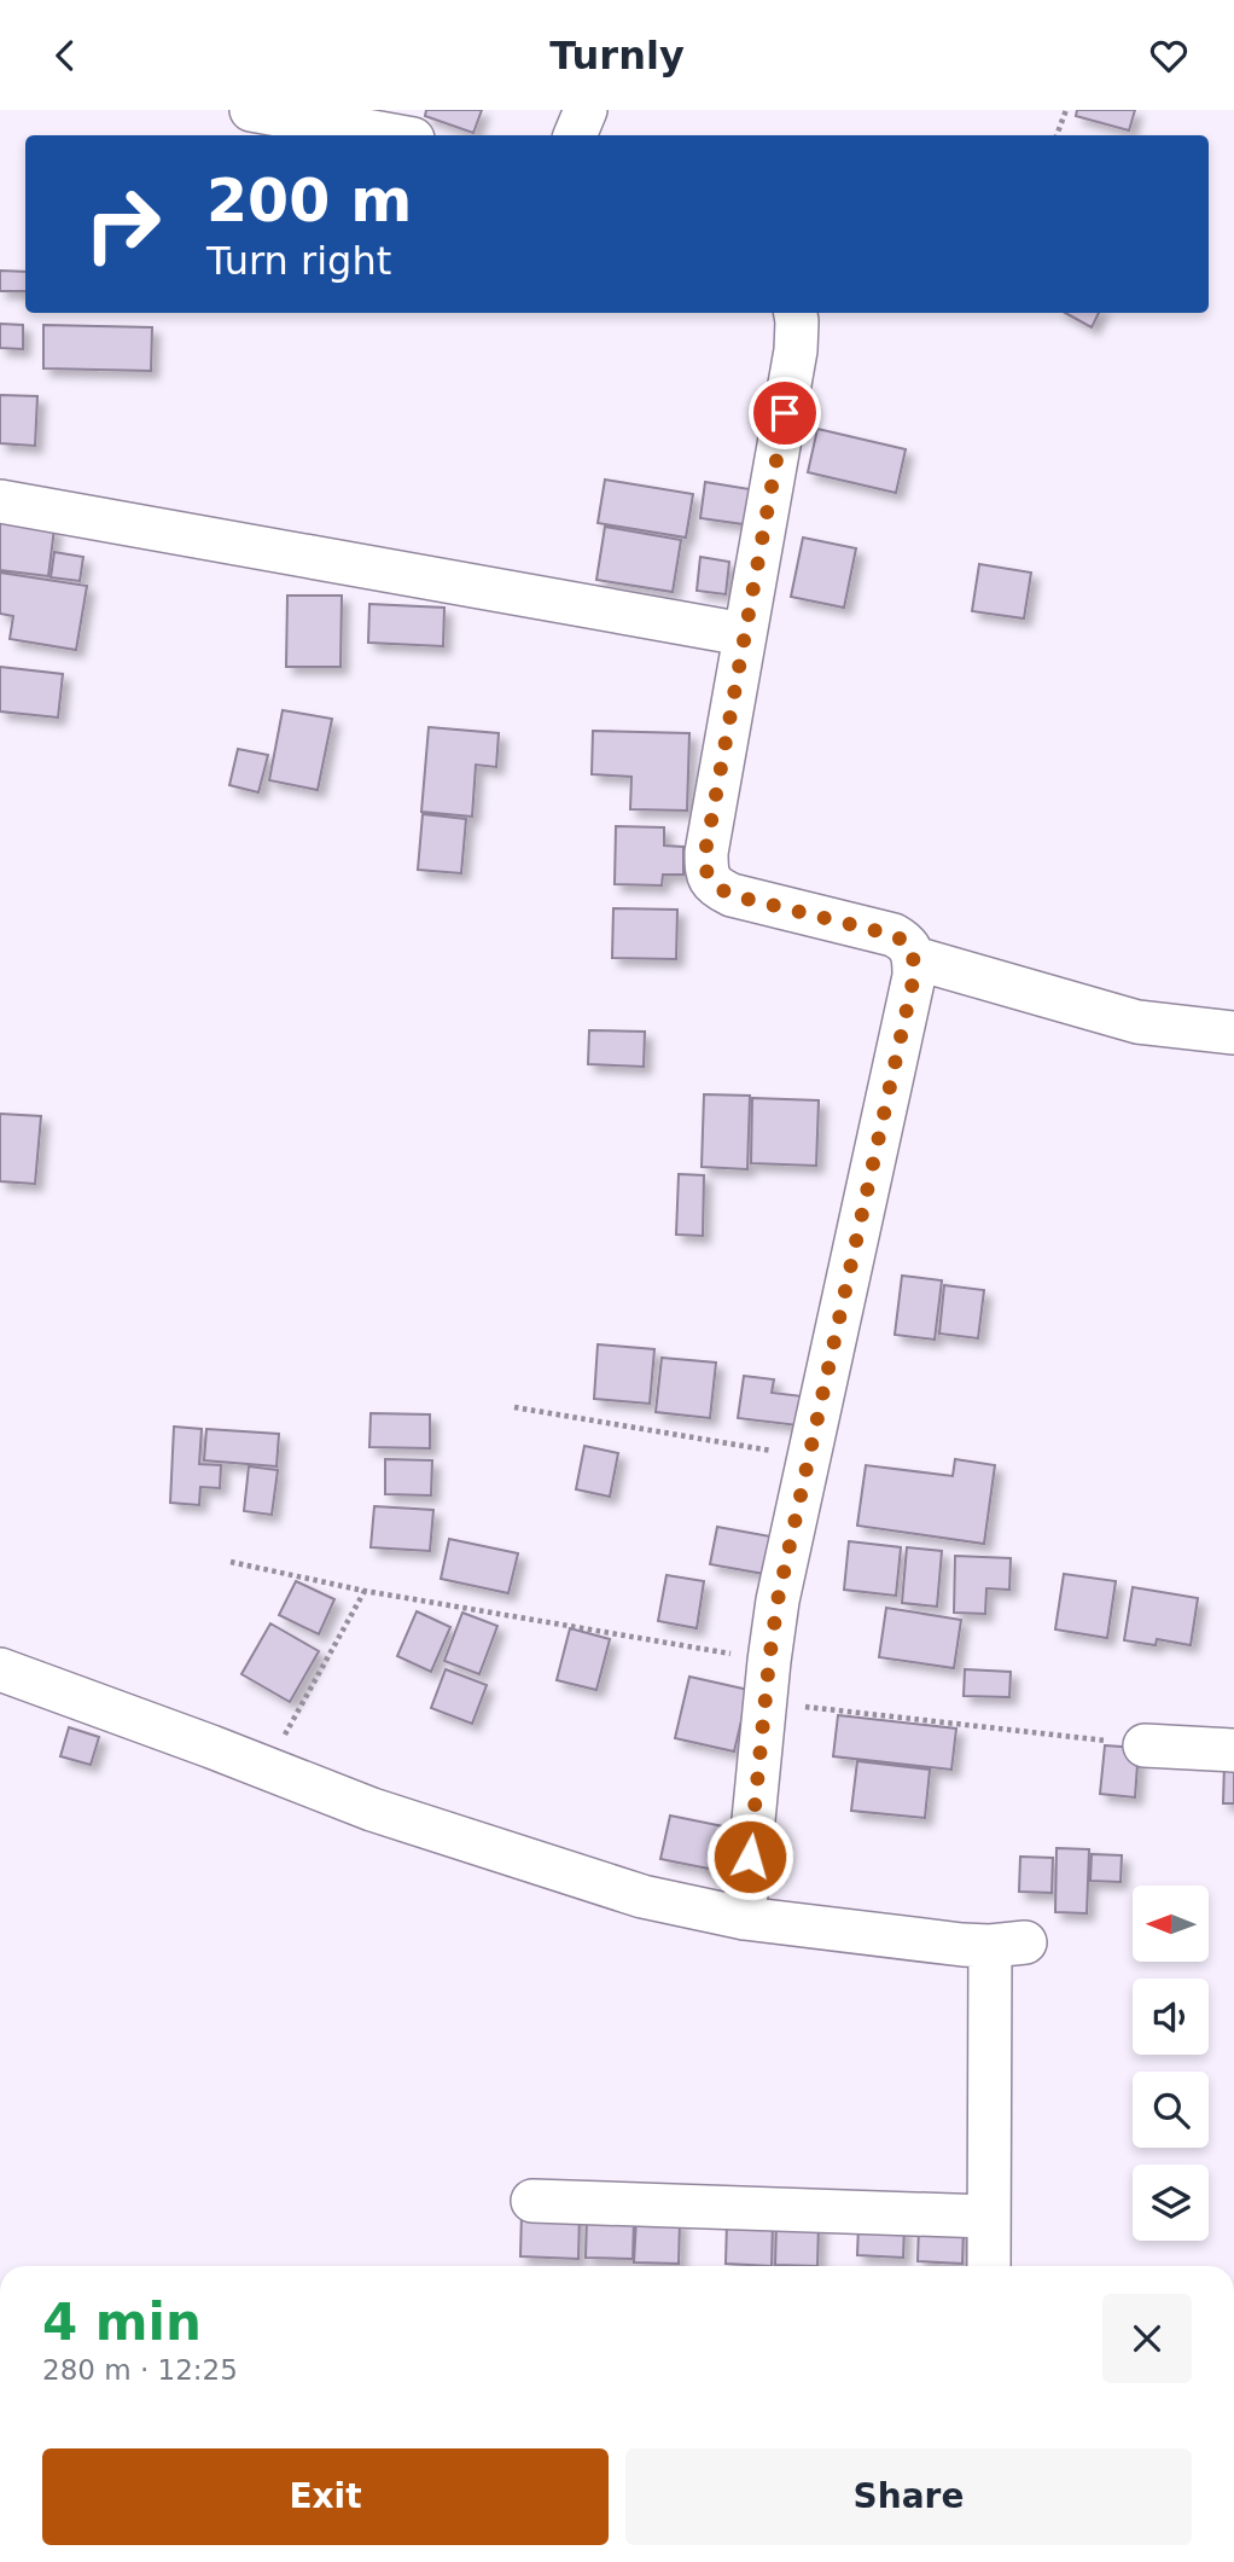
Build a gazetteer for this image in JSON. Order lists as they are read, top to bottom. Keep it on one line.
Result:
{"north":"left","page":{"header":"Turnly","turn":["200 m","Turn right"],"heading":["4 min","280 m · 12:25"],"buttons":["Exit","Share"]}}
